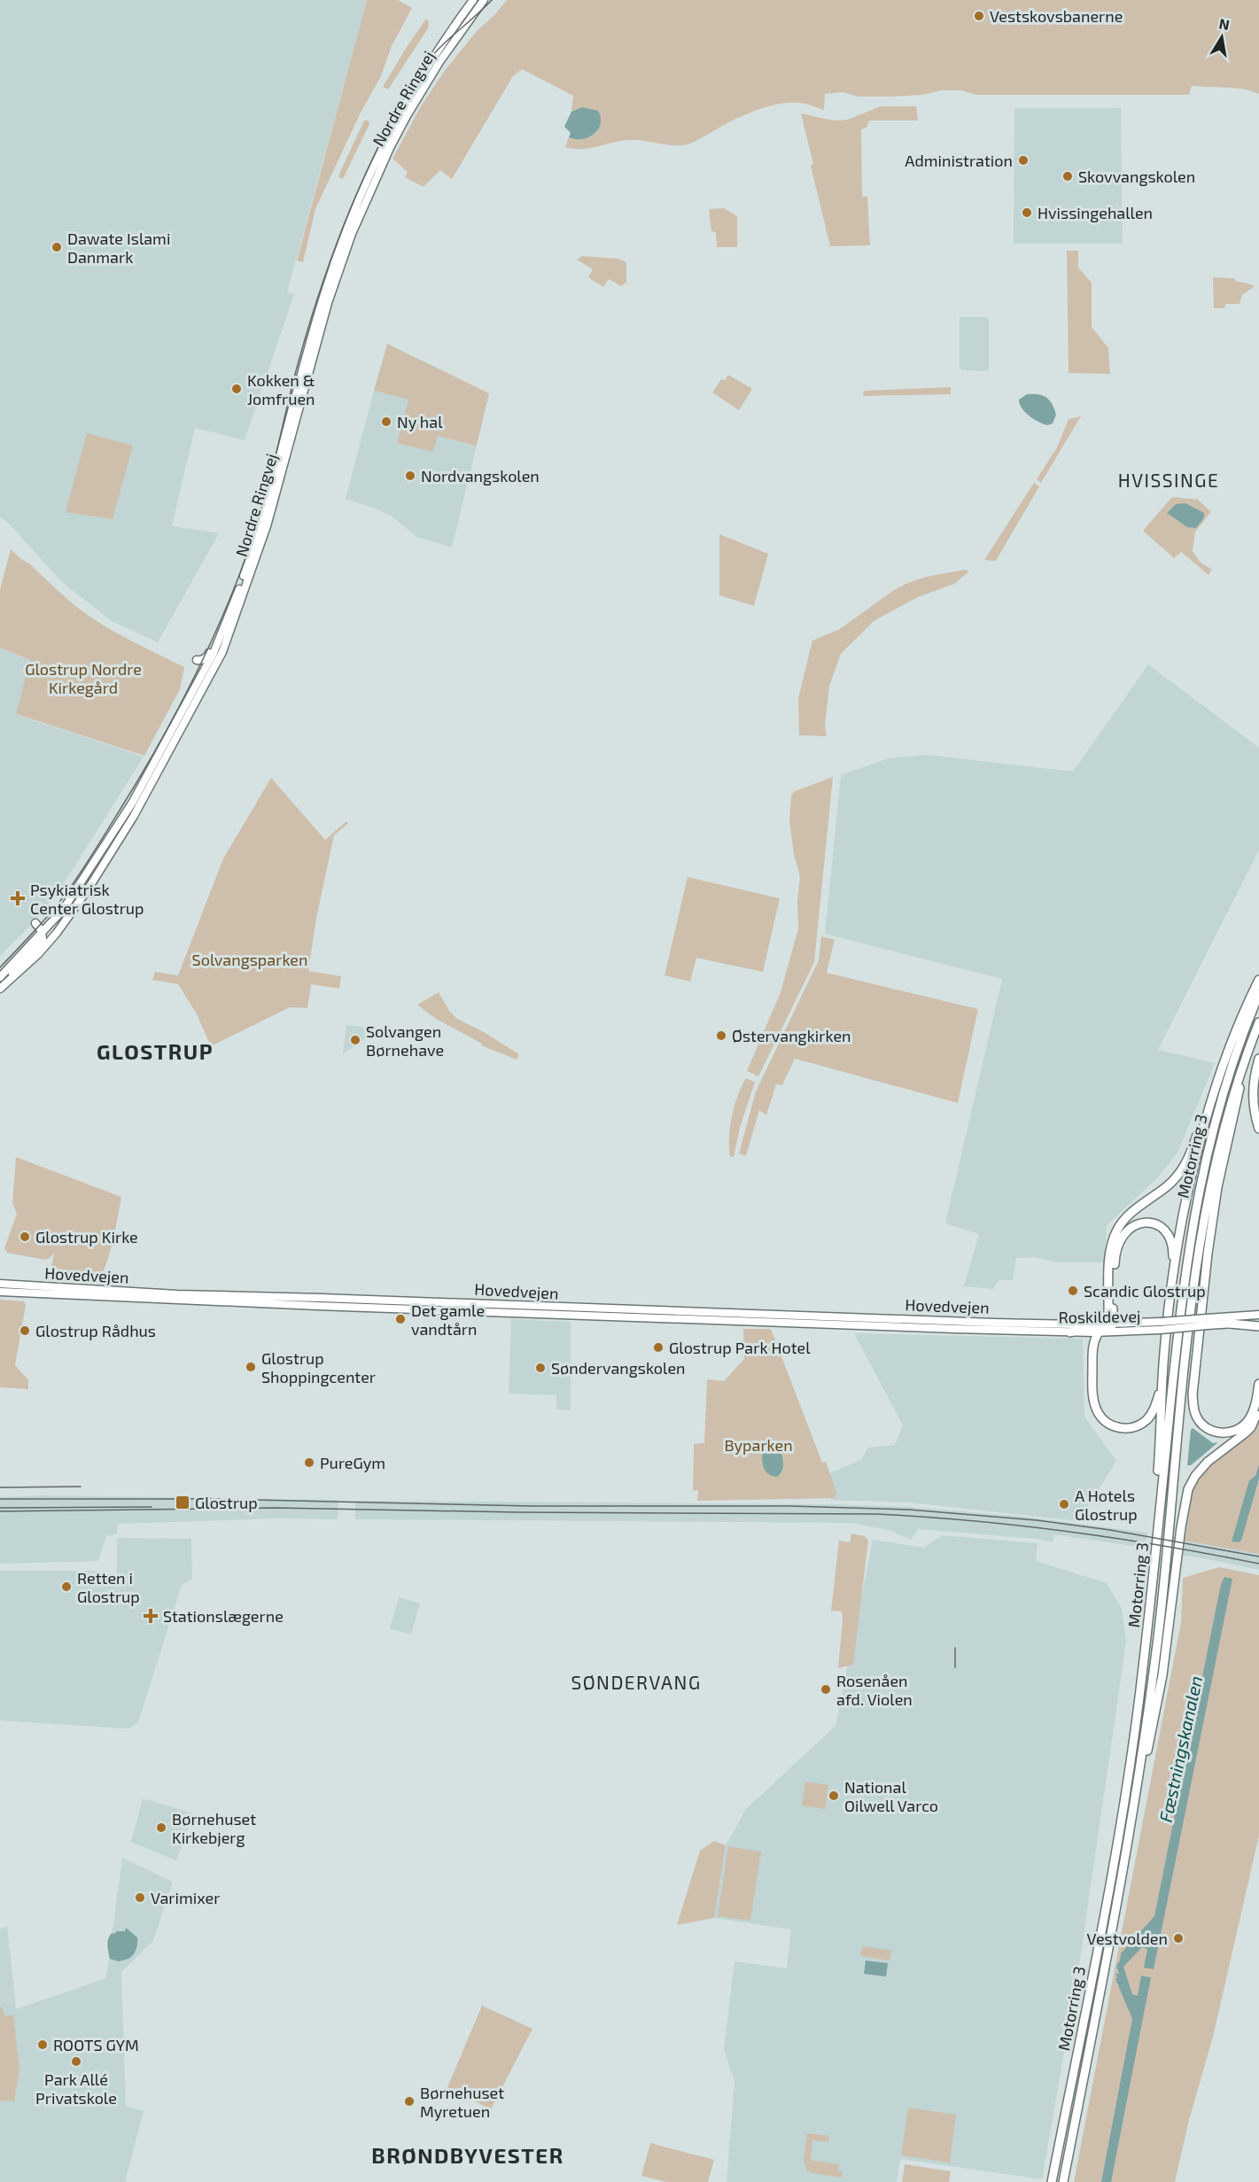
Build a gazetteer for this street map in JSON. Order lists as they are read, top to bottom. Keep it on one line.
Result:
{"streets":{"highway":["Motorring 3"],"main road":["Nordre Ringvej","Hovedvejen","Roskildevej"]},"crossings":[["Hovedvejen","Roskildevej"]],"districts":["HVISSINGE","GLOSTRUP","SØNDERVANG","BRØNDBYVESTER"],"water":["Fæstningskanalen"],"parks":["Glostrup Nordre Kirkegård","Solvangsparken","Byparken"],"places":{"other":["Vestskovsbanerne","Administration","Skovvangskolen","Hvissingehallen","Dawate Islami Danmark","Kokken & Jomfruen","Ny hal","Nordvangskolen","Østervangkirken","Solvangen Børnehave","Glostrup Kirke","Scandic Glostrup","Det gamle vandtårn","Glostrup Rådhus","Glostrup Park Hotel","Glostrup Shoppingcenter","Søndervangskolen","PureGym","A Hotels Glostrup","Retten i Glostrup","Rosenåen afd. Violen","National Oilwell Varco","Børnehuset Kirkebjerg","Varimixer","Vestvolden","ROOTS GYM","Park Allé Privatskole","Børnehuset Myretuen"],"health":["Psykiatrisk Center Glostrup","Stationslægerne"],"transit":["Glostrup"]},"north":"top"}
